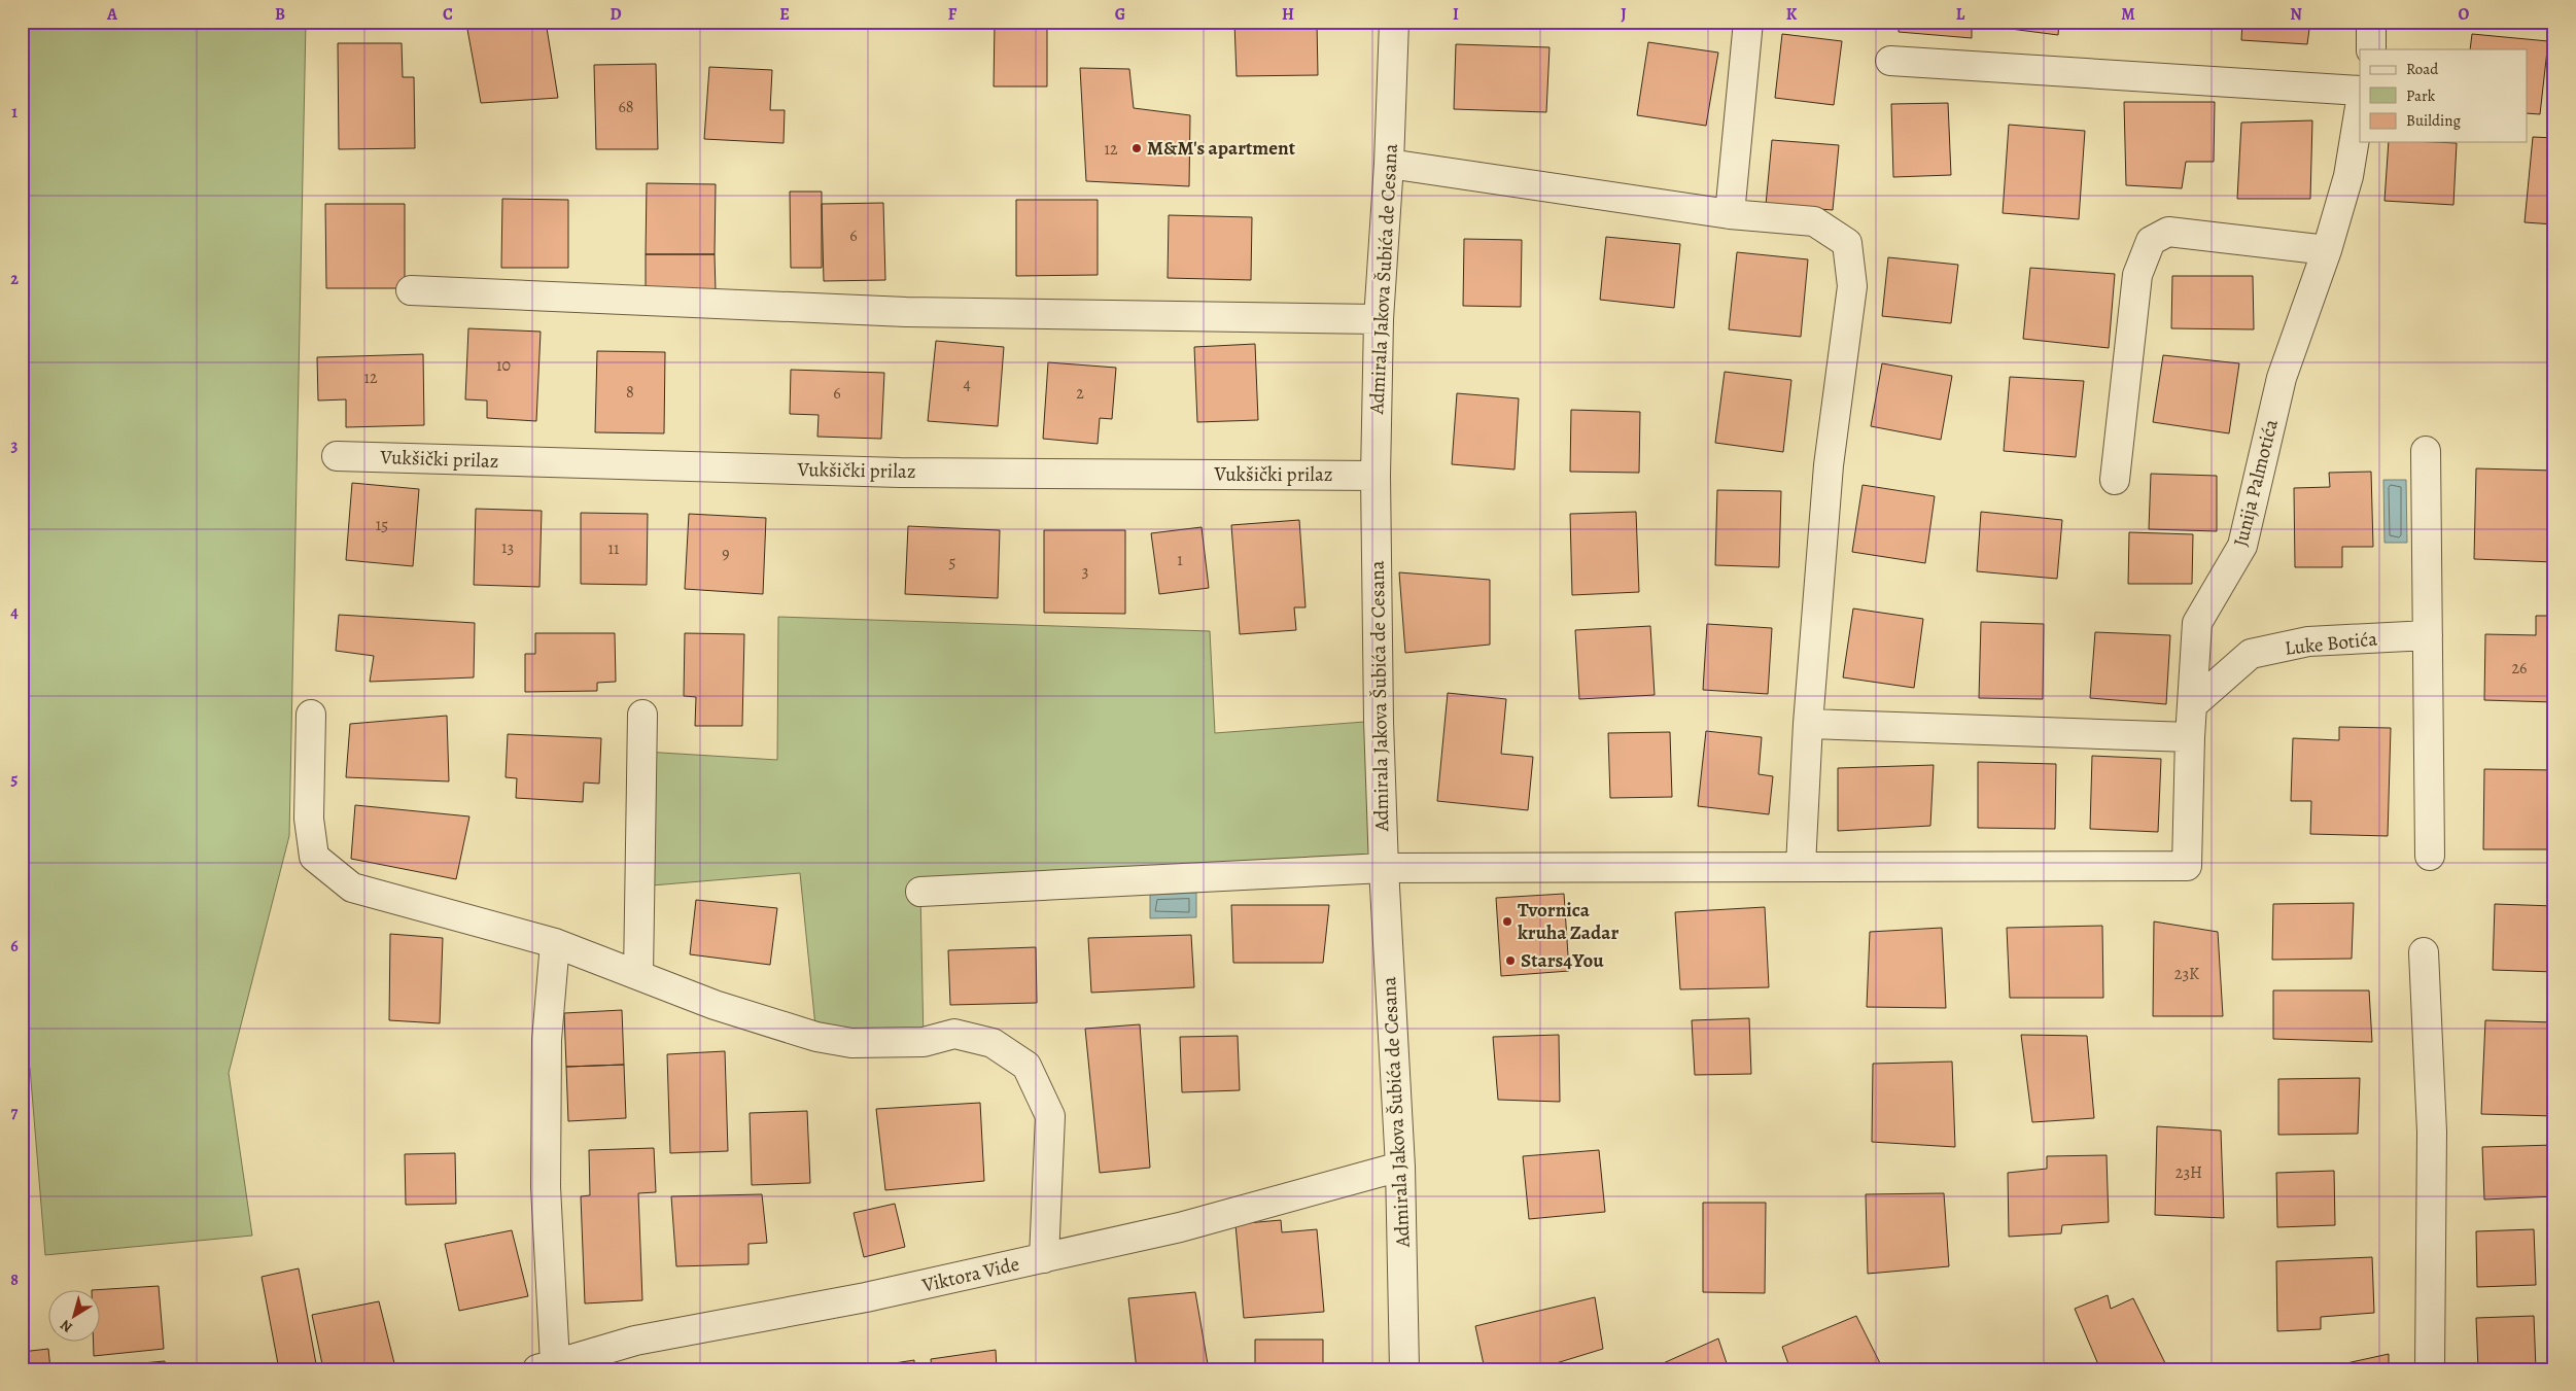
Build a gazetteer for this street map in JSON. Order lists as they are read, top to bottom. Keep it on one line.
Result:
{"streets":{"street":["Admirala Jakova Šubića de Cesana","Vukšički prilaz","Junija Palmotića","Luke Botića","Viktora Vide"]},"crossings":[["Admirala Jakova Šubića de Cesana","Vukšički prilaz"],["Admirala Jakova Šubića de Cesana","Viktora Vide"],["Junija Palmotića","Luke Botića"]],"places":["M&M's apartment","Tvornica kruha Zadar","Stars4You"],"house_numbers":["68","12","6","10","12","4","8","6","2","15","13","11","9","1","5","3","26","23K","23H"],"legend":["Road","Park","Building"],"north":"bottom left","grid":{"columns":["A","B","C","D","E","F","G","H","I","J","K","L","M","N","O"],"rows":["1","2","3","4","5","6","7","8"]}}
